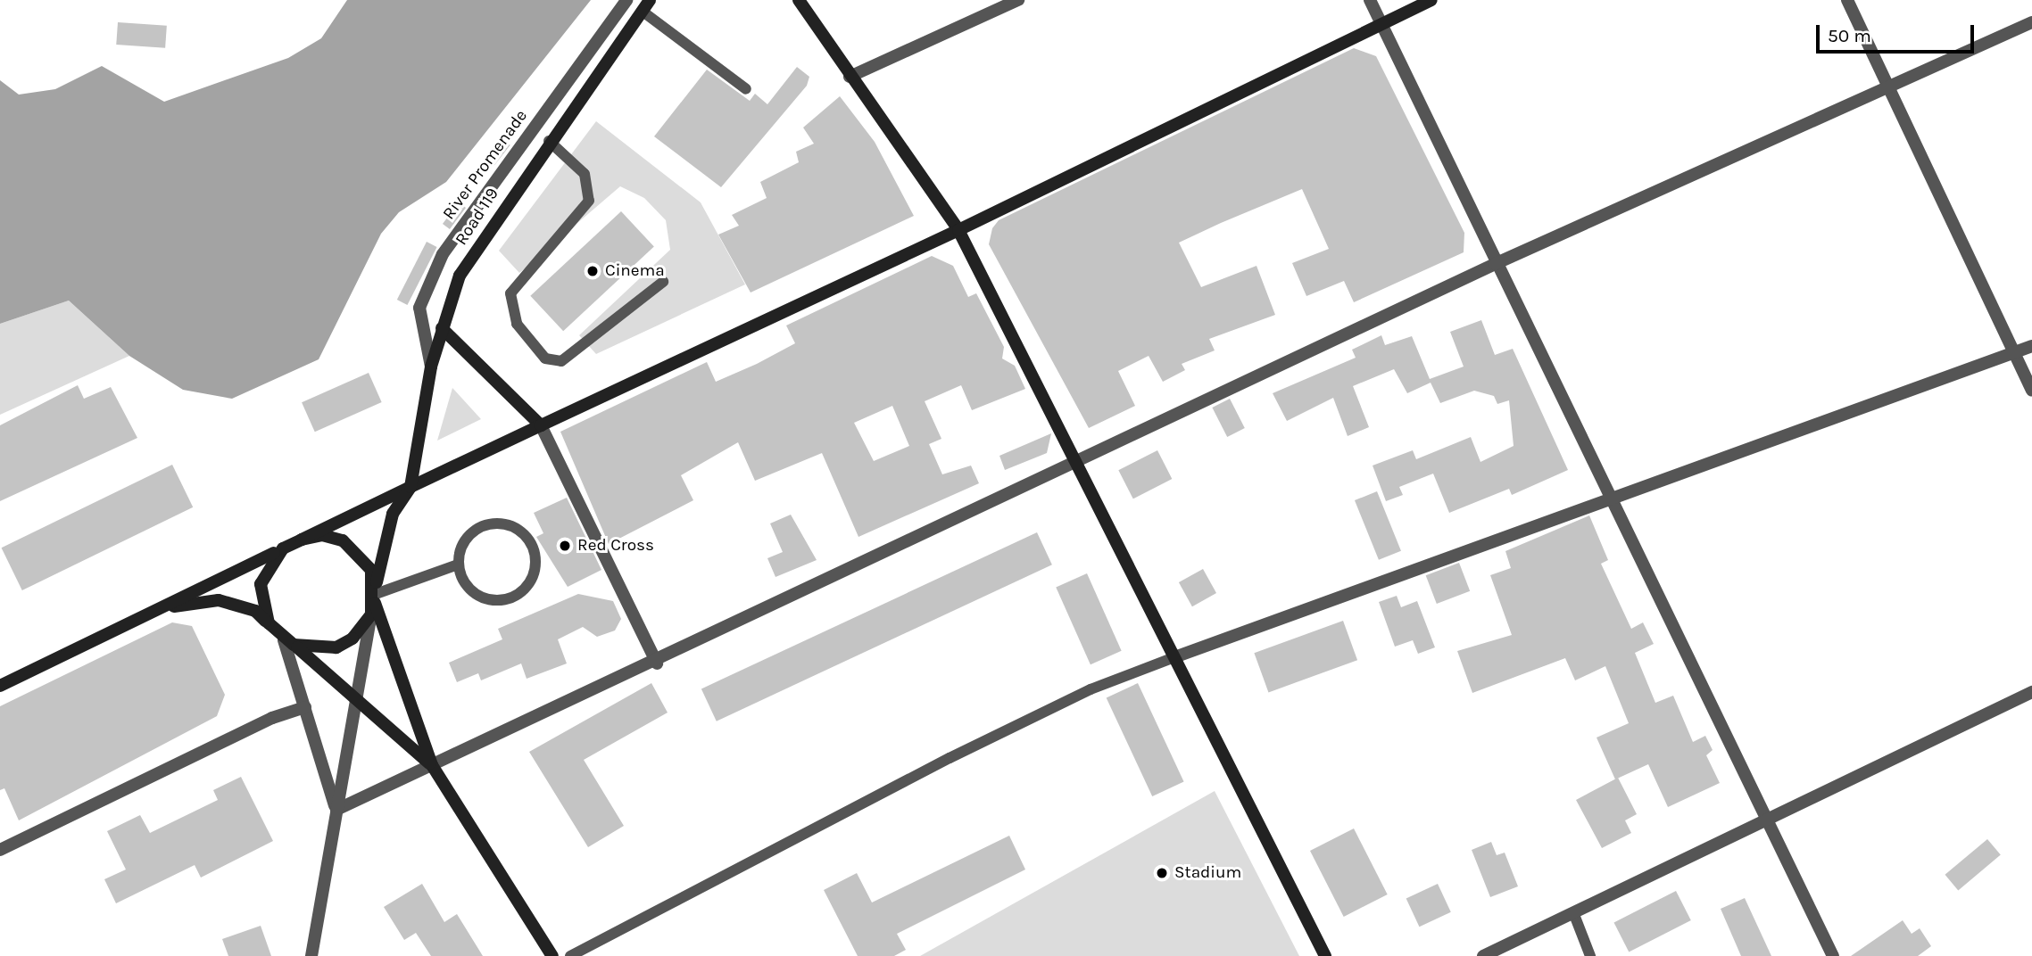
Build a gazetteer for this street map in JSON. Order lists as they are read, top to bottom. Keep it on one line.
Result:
{"streets":{"main road":["Road 119"],"street":["River Promenade"]},"crossings":[["River Promenade","Road 119"]],"places":["Cinema","Red Cross","Stadium"],"scale_bar":"50 m"}
